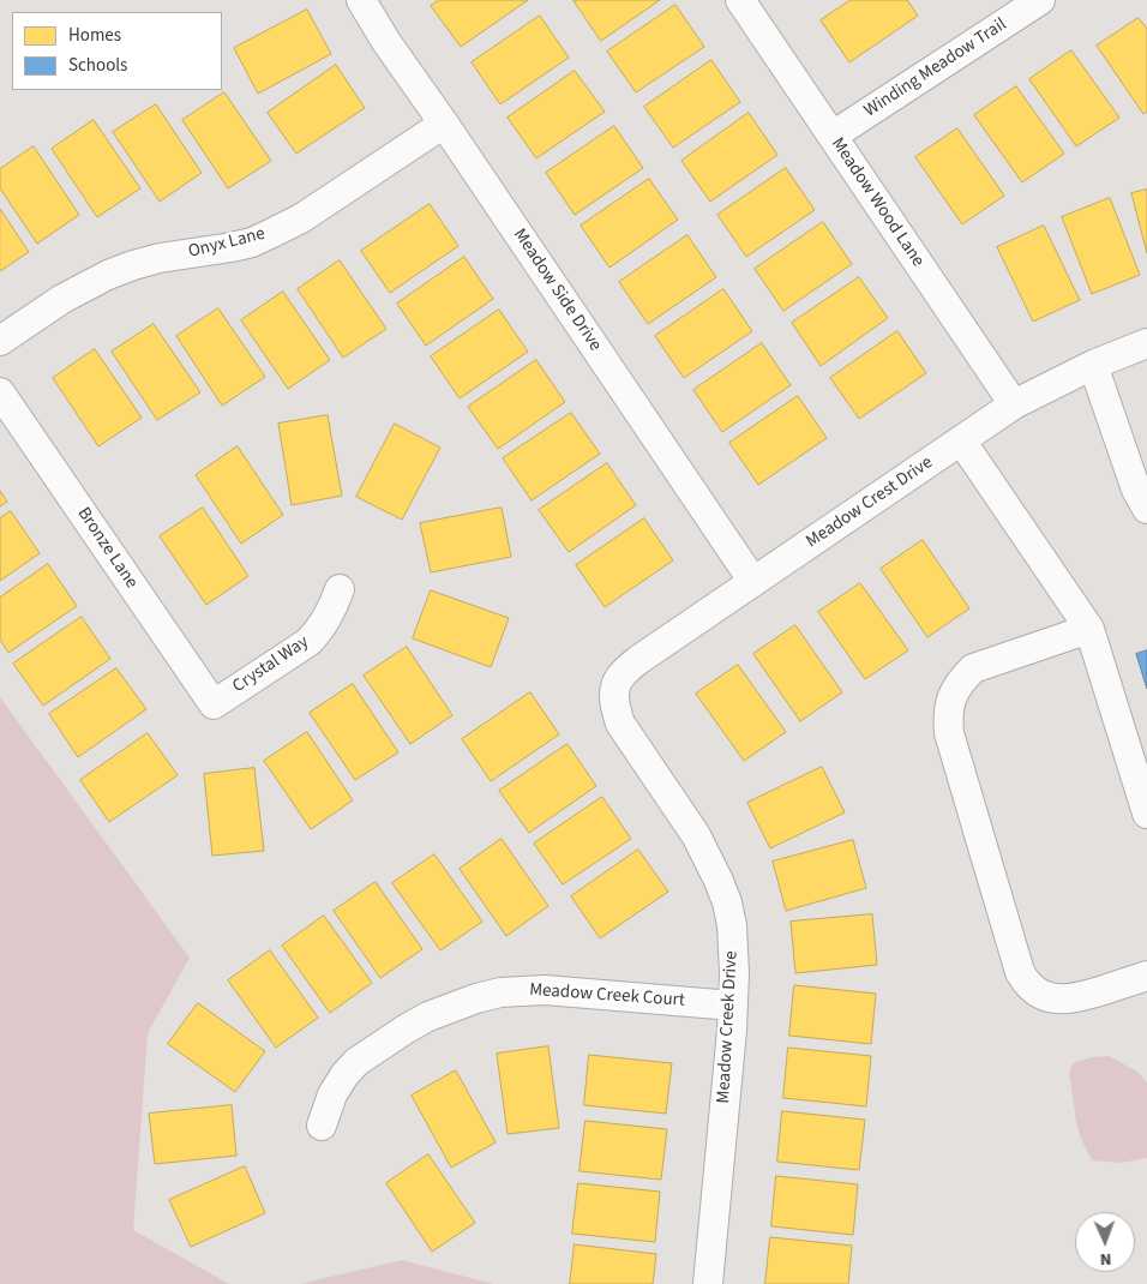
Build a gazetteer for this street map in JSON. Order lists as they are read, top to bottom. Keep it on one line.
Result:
{"streets":{"street":["Winding Meadow Trail","Meadow Wood Lane","Onyx Lane","Meadow Side Drive","Meadow Crest Drive","Bronze Lane","Crystal Way","Meadow Creek Court","Meadow Creek Drive"]},"crossings":[["Winding Meadow Trail","Meadow Wood Lane"],["Meadow Wood Lane","Meadow Crest Drive"],["Onyx Lane","Meadow Side Drive"],["Meadow Side Drive","Meadow Crest Drive"],["Meadow Crest Drive","Meadow Creek Drive"],["Bronze Lane","Crystal Way"],["Meadow Creek Court","Meadow Creek Drive"]],"legend":["Homes","Schools"],"north":"bottom"}
